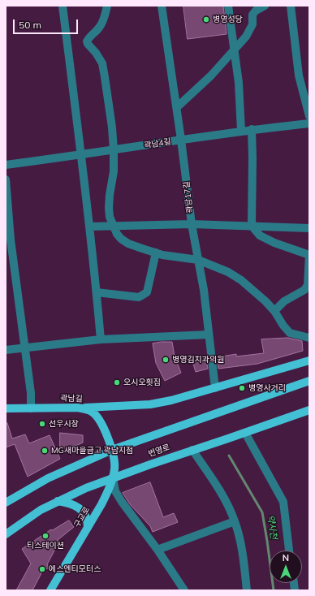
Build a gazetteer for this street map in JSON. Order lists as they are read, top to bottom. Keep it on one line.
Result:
{"streets":{"main road":["곽남길","번영로","구교로"],"street":["곽남4길","곽남17길"]},"crossings":[["곽남4길","곽남17길"],["곽남길","번영로"],["곽남길","구교로"],["번영로","구교로"]],"water":["약사천"],"places":["병영성당","병영김치과의원","오시오횟집","병영사거리","선우시장","MG새마을금고 곽남지점","티스테이션","에스엔티모터스"],"scale_bar":"50 m","north":"top"}
